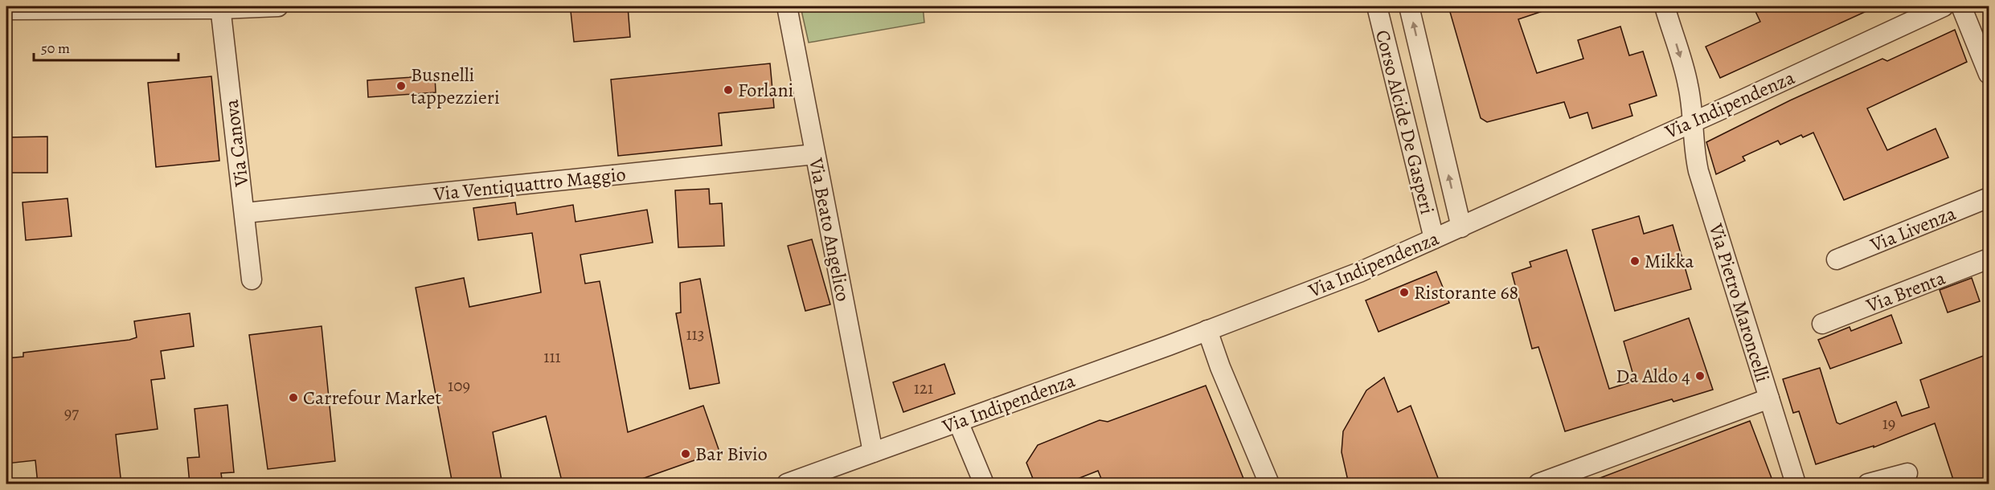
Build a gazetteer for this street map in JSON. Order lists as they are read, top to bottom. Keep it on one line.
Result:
{"streets":{"street":["Via Indipendenza","Corso Alcide De Gasperi","Via Canova","Via Ventiquattro Maggio","Via Livenza","Via Beato Angelico","Via Brenta","Via Pietro Maroncelli"]},"crossings":[["Via Indipendenza","Corso Alcide De Gasperi"],["Via Indipendenza","Via Beato Angelico"],["Via Indipendenza","Via Pietro Maroncelli"],["Via Canova","Via Ventiquattro Maggio"],["Via Ventiquattro Maggio","Via Beato Angelico"]],"places":["Busnelli tappezzieri","Forlani","Mikka","Ristorante 68","Da Aldo 4","Carrefour Market","Bar Bivio"],"house_numbers":["113","111","109","121","97","19"],"scale_bar":"50 m"}
